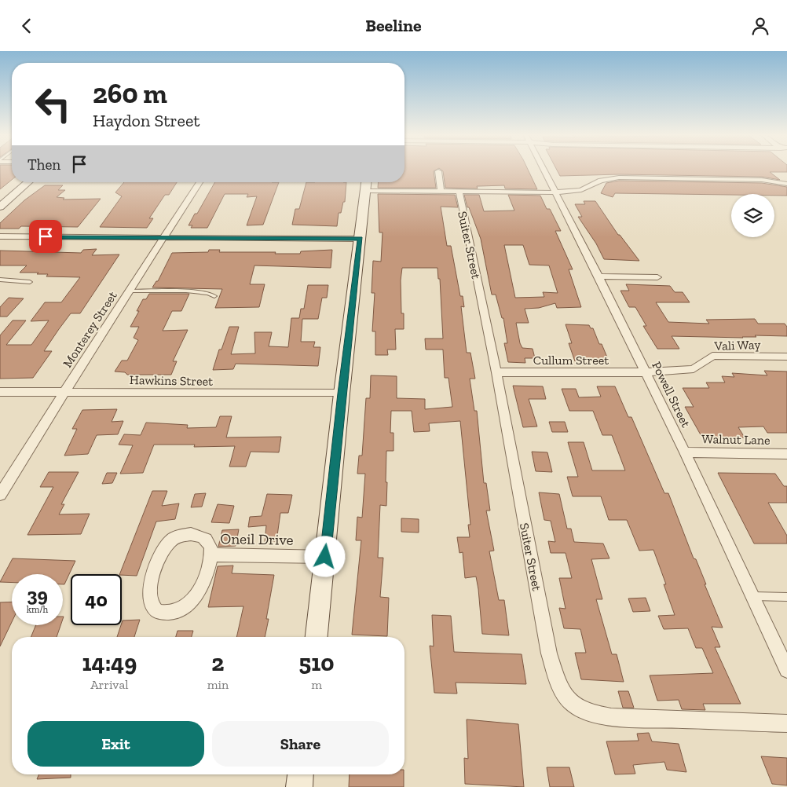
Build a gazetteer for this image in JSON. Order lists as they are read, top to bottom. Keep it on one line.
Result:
{"streets":{"street":["Suiter Street","Monterey Street","Vali Way","Cullum Street","Hawkins Street","Powell Street","Walnut Lane","Oneil Drive"]},"crossings":[["Suiter Street","Cullum Street"],["Monterey Street","Hawkins Street"],["Vali Way","Cullum Street"],["Vali Way","Powell Street"],["Cullum Street","Powell Street"],["Powell Street","Walnut Lane"]],"page":{"header":"Beeline","turn":["260 m","Haydon Street"],"then":"Then","speed":"39 km/h","limit":"40","eta":["14:49","Arrival","2","min","510","m"],"buttons":["Exit","Share"]}}
